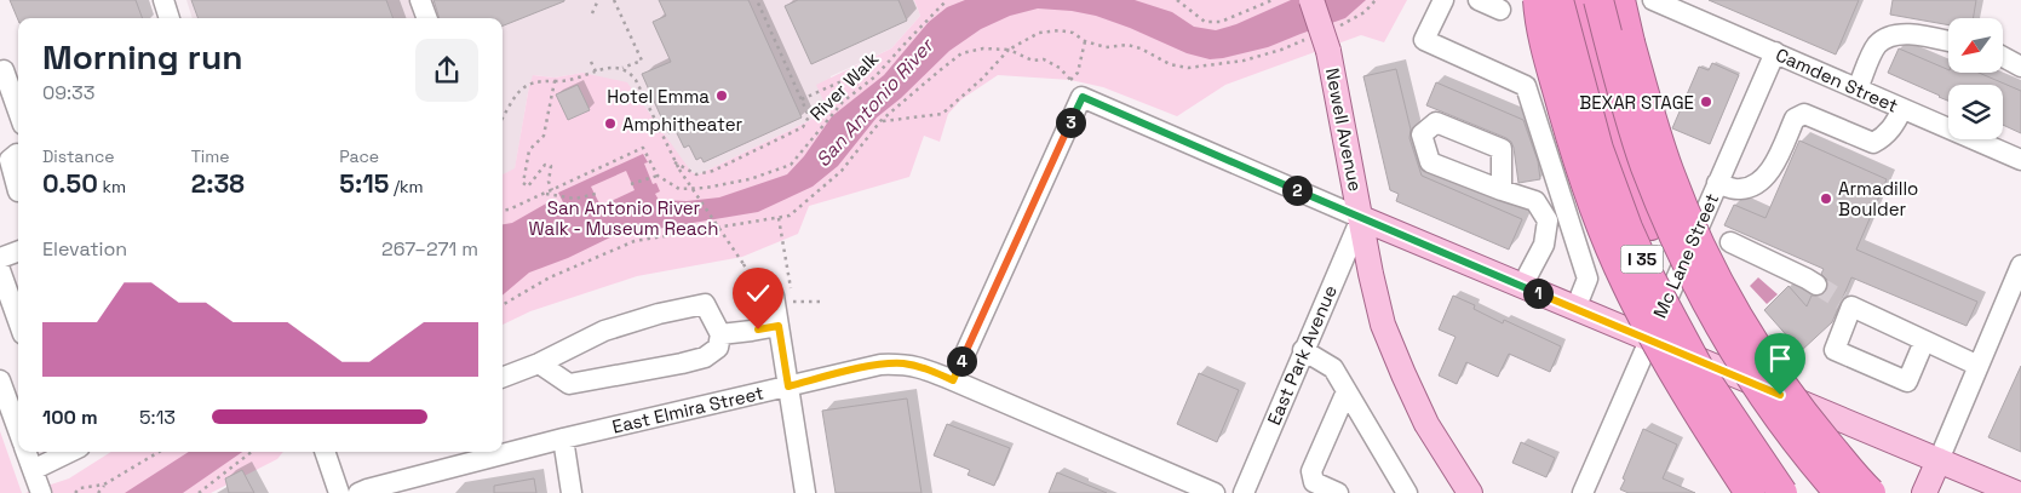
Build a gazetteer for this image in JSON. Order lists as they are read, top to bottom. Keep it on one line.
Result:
{"streets":{"highway":["I 35"],"main road":["Newell Avenue"],"street":["Camden Street","Mc Lane Street","East Park Avenue","East Elmira Street"],"path":["River Walk"]},"crossings":[["Camden Street","Mc Lane Street"],["Newell Avenue","East Park Avenue"]],"water":["San Antonio River"],"parks":["San Antonio River Walk - Museum Reach"],"places":["Hotel Emma","BEXAR STAGE","Amphitheater","Armadillo Boulder"],"north":"bottom left","page":{"heading":["Morning run","09:33"],"pins":["3","2","1","4"],"stats":[["Distance","0.50 km"],["Time","2:38"],["Pace","5:15 /km"]],"chart":["Elevation","267–271 m"],"list":[{"name":"100 m","note":"5:13"}]}}
